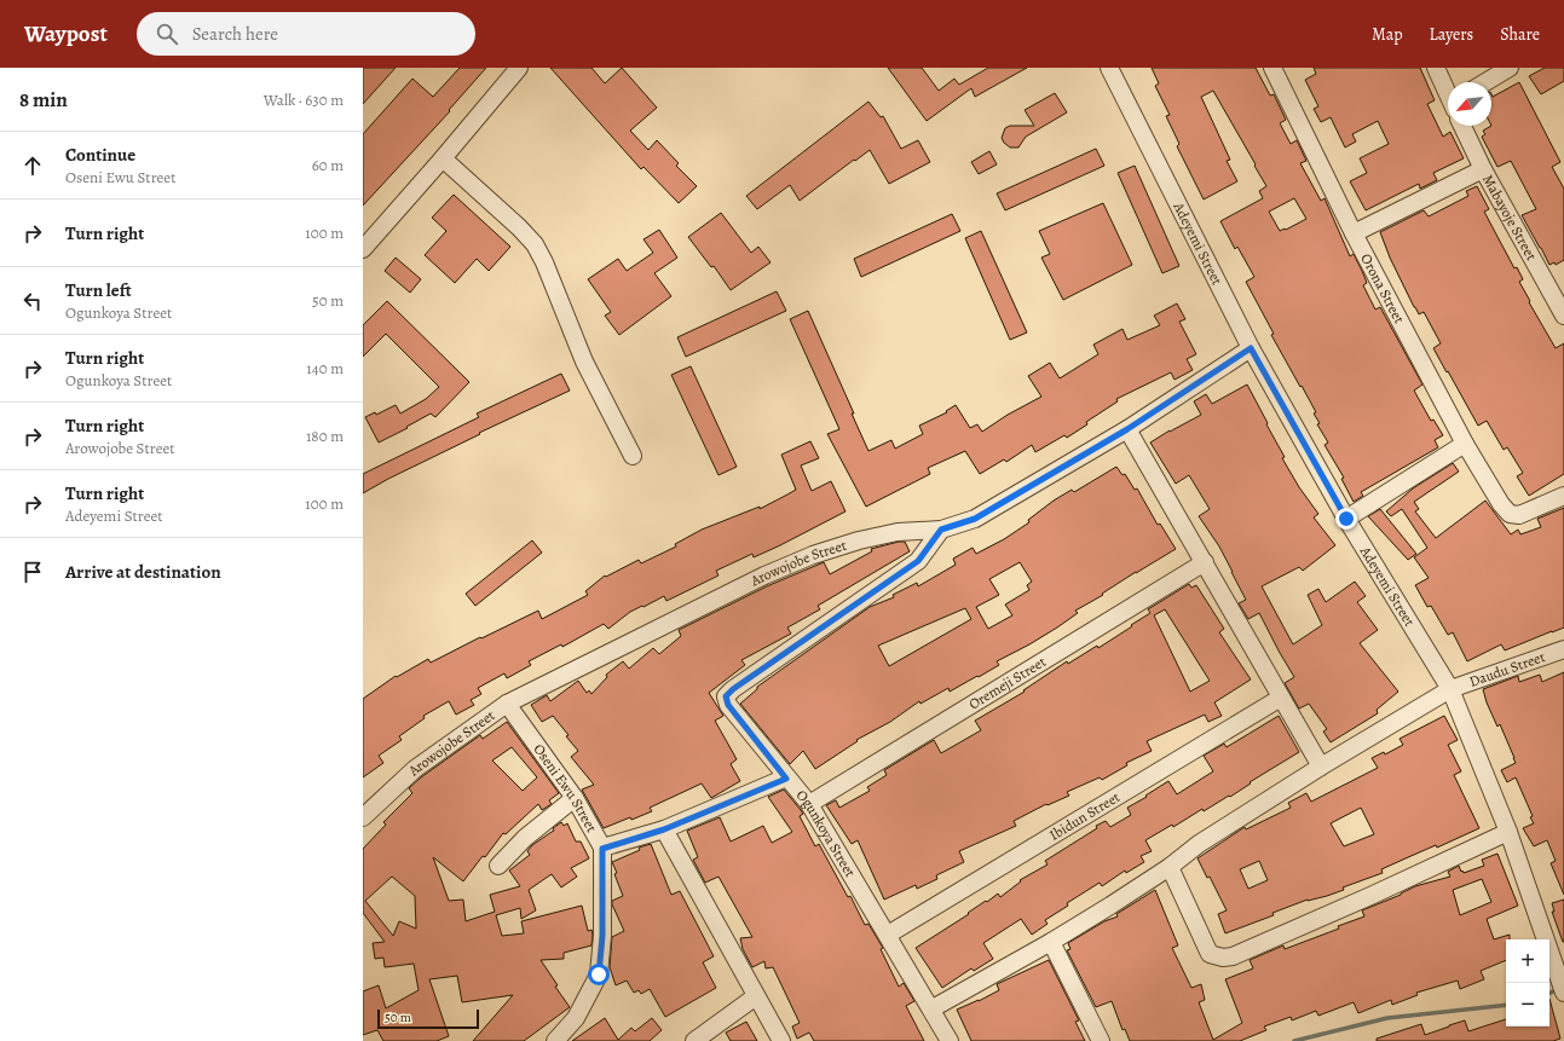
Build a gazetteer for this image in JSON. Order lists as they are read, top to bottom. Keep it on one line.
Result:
{"streets":{"street":["Mabayoje Street","Adeyemi Street","Orona Street","Arowojobe Street","Daudu Street","Oremeji Street","Oseni Ewu Street","Ibidun Street","Ogunkoya Street"]},"crossings":[["Adeyemi Street","Arowojobe Street"],["Adeyemi Street","Daudu Street"],["Arowojobe Street","Oseni Ewu Street"],["Arowojobe Street","Ogunkoya Street"],["Daudu Street","Ogunkoya Street"],["Oremeji Street","Ogunkoya Street"],["Ibidun Street","Ogunkoya Street"]],"scale_bar":"50 m","north":"bottom left","page":{"header":"Waypost","search":"Search here","nav":["Map","Layers","Share"],"heading":["8 min","Walk · 630 m"],"list":[["Continue","Oseni Ewu Street","60 m"],["Turn right","100 m"],["Turn left","Ogunkoya Street","50 m"],["Turn right","Ogunkoya Street","140 m"],["Turn right","Arowojobe Street","180 m"],["Turn right","Adeyemi Street","100 m"],"Arrive at destination"],"map_buttons":["+","−"],"scale":"50 m"}}
